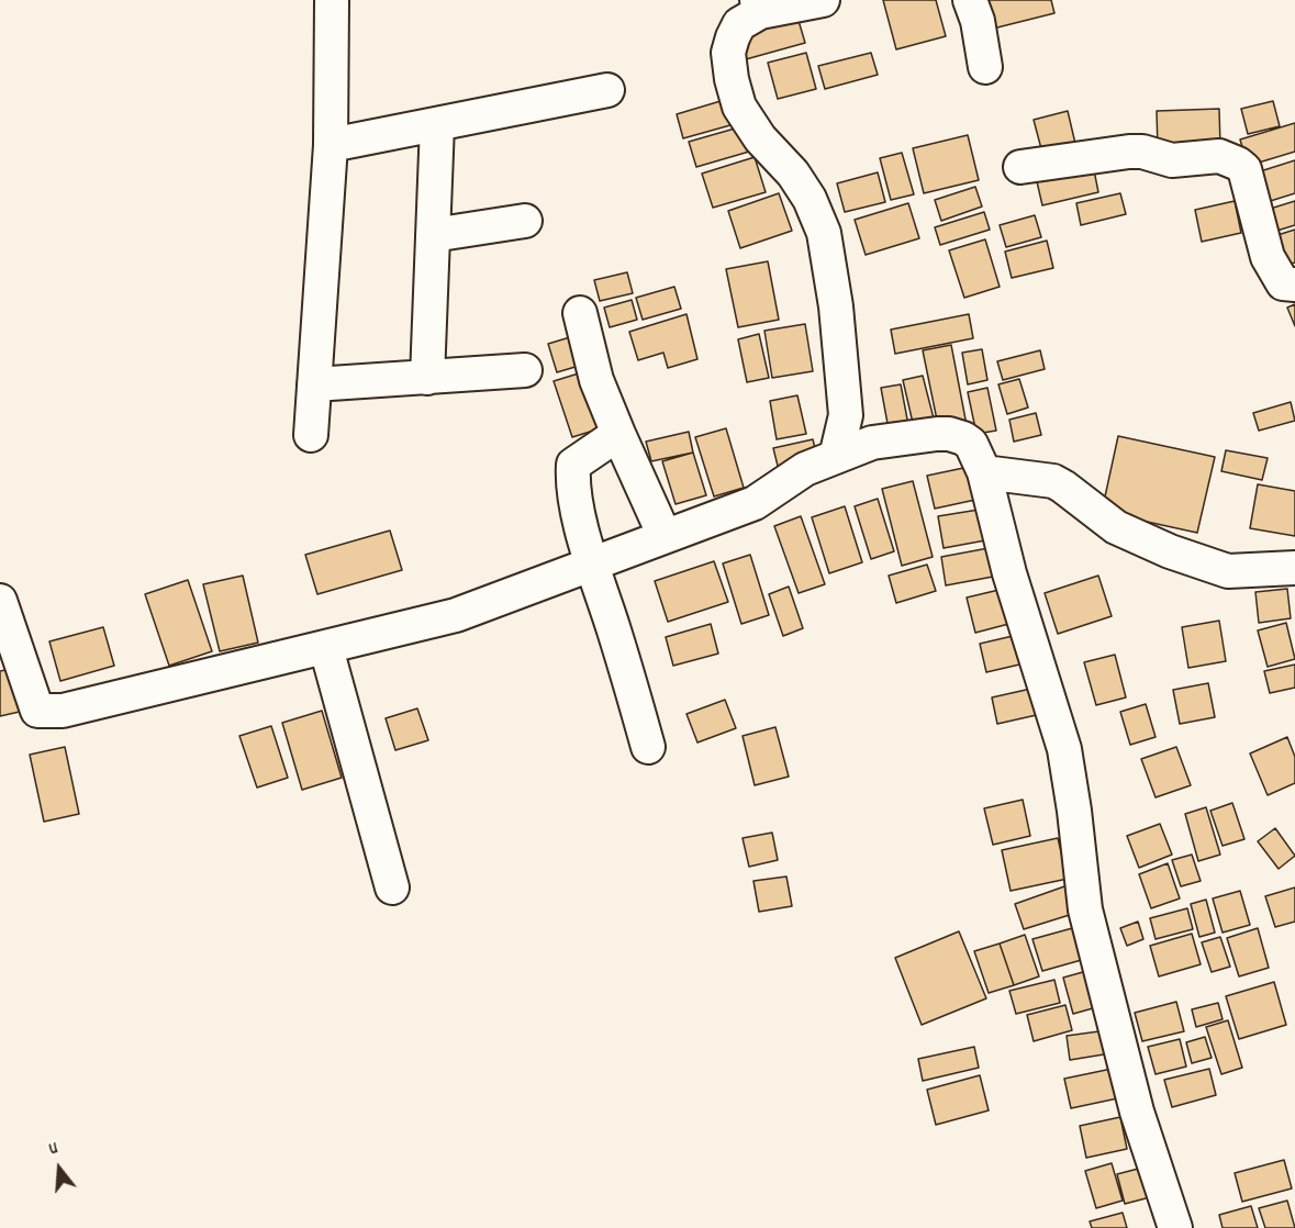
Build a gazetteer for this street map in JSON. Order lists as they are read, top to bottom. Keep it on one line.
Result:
{"north":"top"}
